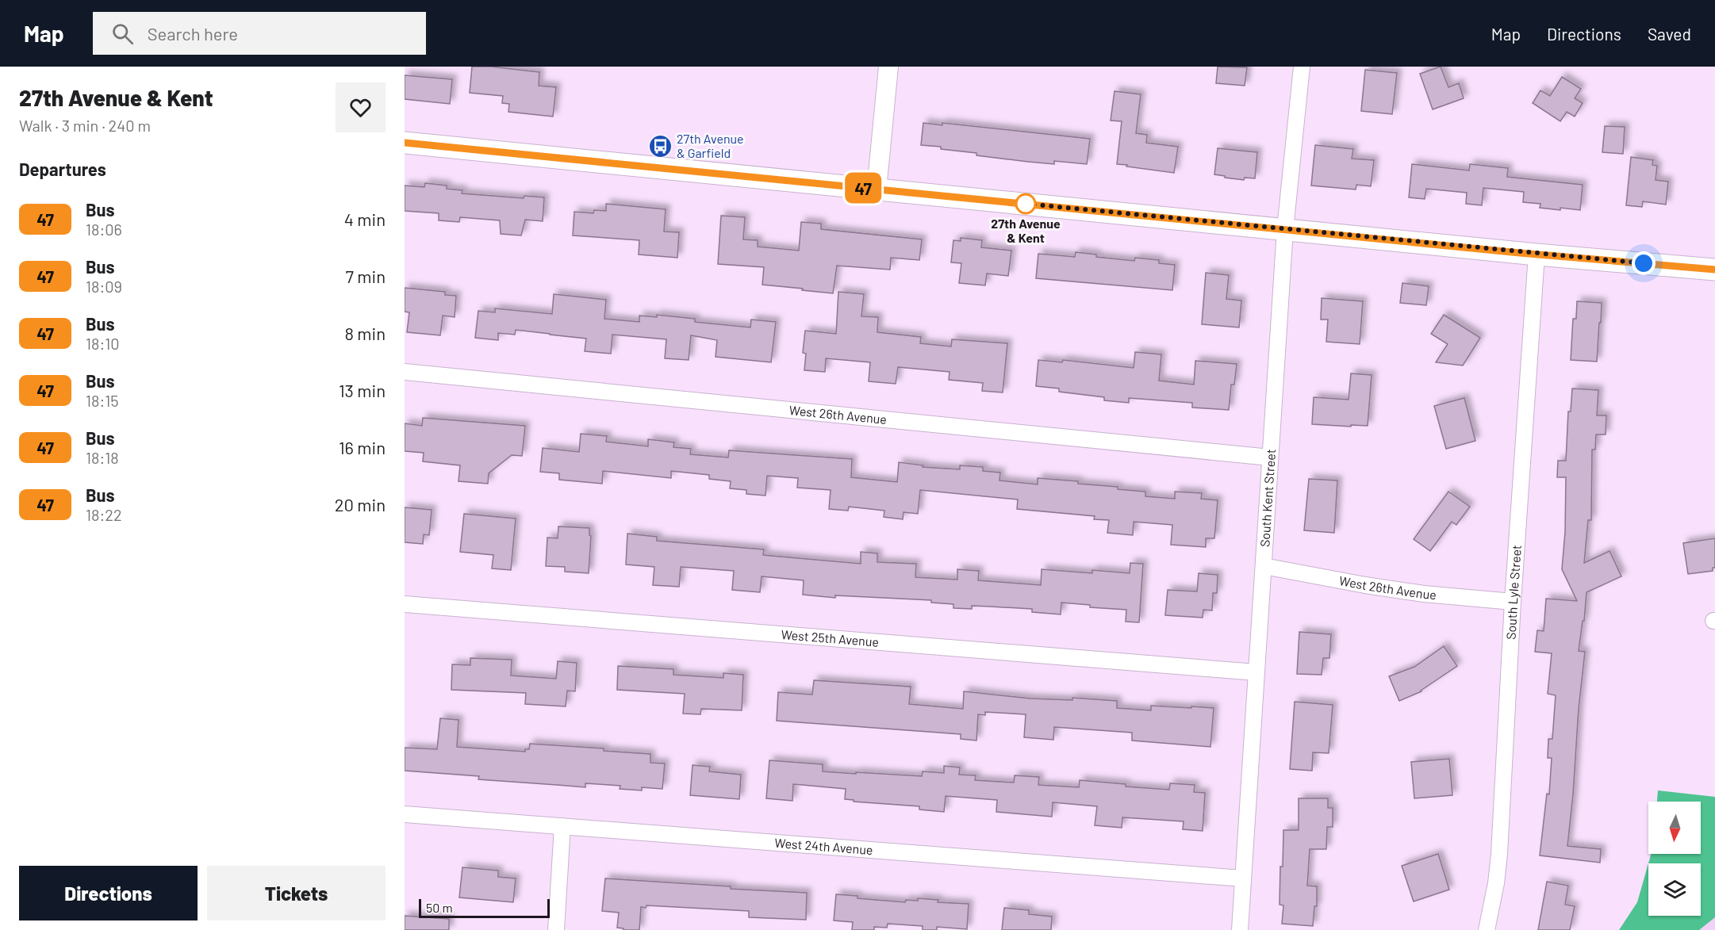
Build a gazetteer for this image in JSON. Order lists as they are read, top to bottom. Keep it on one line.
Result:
{"streets":{"street":["West 26th Avenue","South Kent Street","South Lyle Street","West 25th Avenue","West 24th Avenue"]},"crossings":[["West 26th Avenue","South Kent Street"],["West 26th Avenue","South Lyle Street"],["South Kent Street","West 25th Avenue"],["South Kent Street","West 24th Avenue"]],"places":{"bus stop":["27th Avenue & Garfield"],"other":["27th Avenue & Kent"]},"lines":["bus line 47"],"scale_bar":"50 m","north":"bottom","page":{"header":"Map","search":"Search here","nav":["Map","Directions","Saved"],"heading":[["27th Avenue & Kent","Walk · 3 min · 240 m"],"Departures"],"on_map":"47","list":[{"mark":"47","name":"Bus","note":"18:06","value":"4 min"},{"mark":"47","name":"Bus","note":"18:09","value":"7 min"},{"mark":"47","name":"Bus","note":"18:10","value":"8 min"},{"mark":"47","name":"Bus","note":"18:15","value":"13 min"},{"mark":"47","name":"Bus","note":"18:18","value":"16 min"},{"mark":"47","name":"Bus","note":"18:22","value":"20 min"}],"buttons":["Directions","Tickets"],"scale":"50 m"}}
